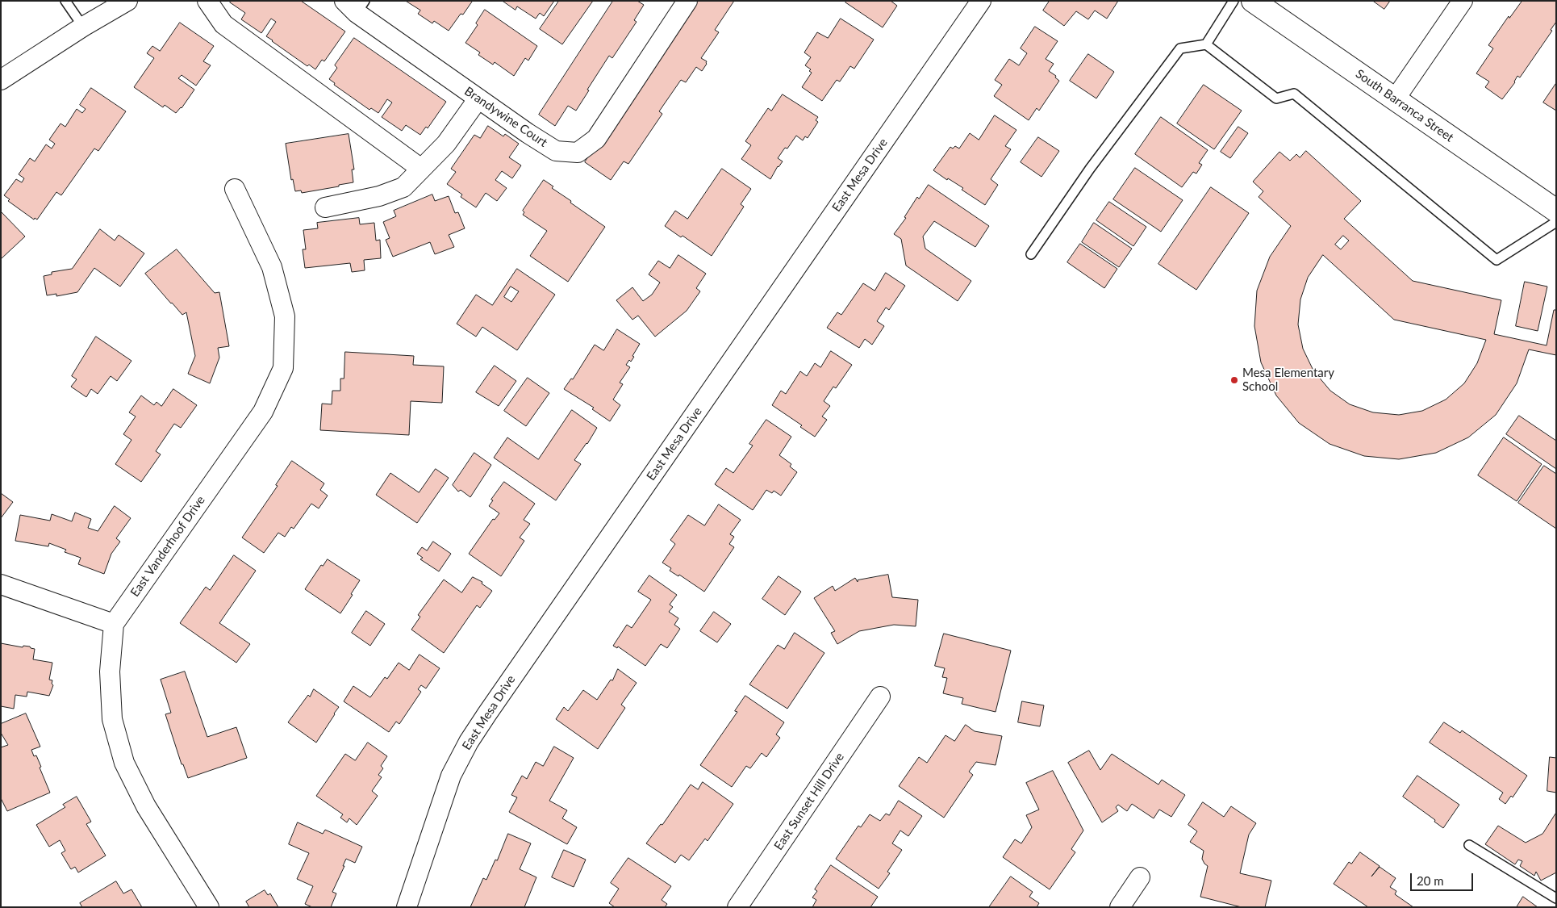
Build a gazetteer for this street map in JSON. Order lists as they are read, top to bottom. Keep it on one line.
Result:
{"streets":{"main road":["South Barranca Street"],"street":["Brandywine Court","East Mesa Drive","East Vanderhoof Drive","East Sunset Hill Drive"]},"places":["Mesa Elementary School"],"scale_bar":"20 m"}
